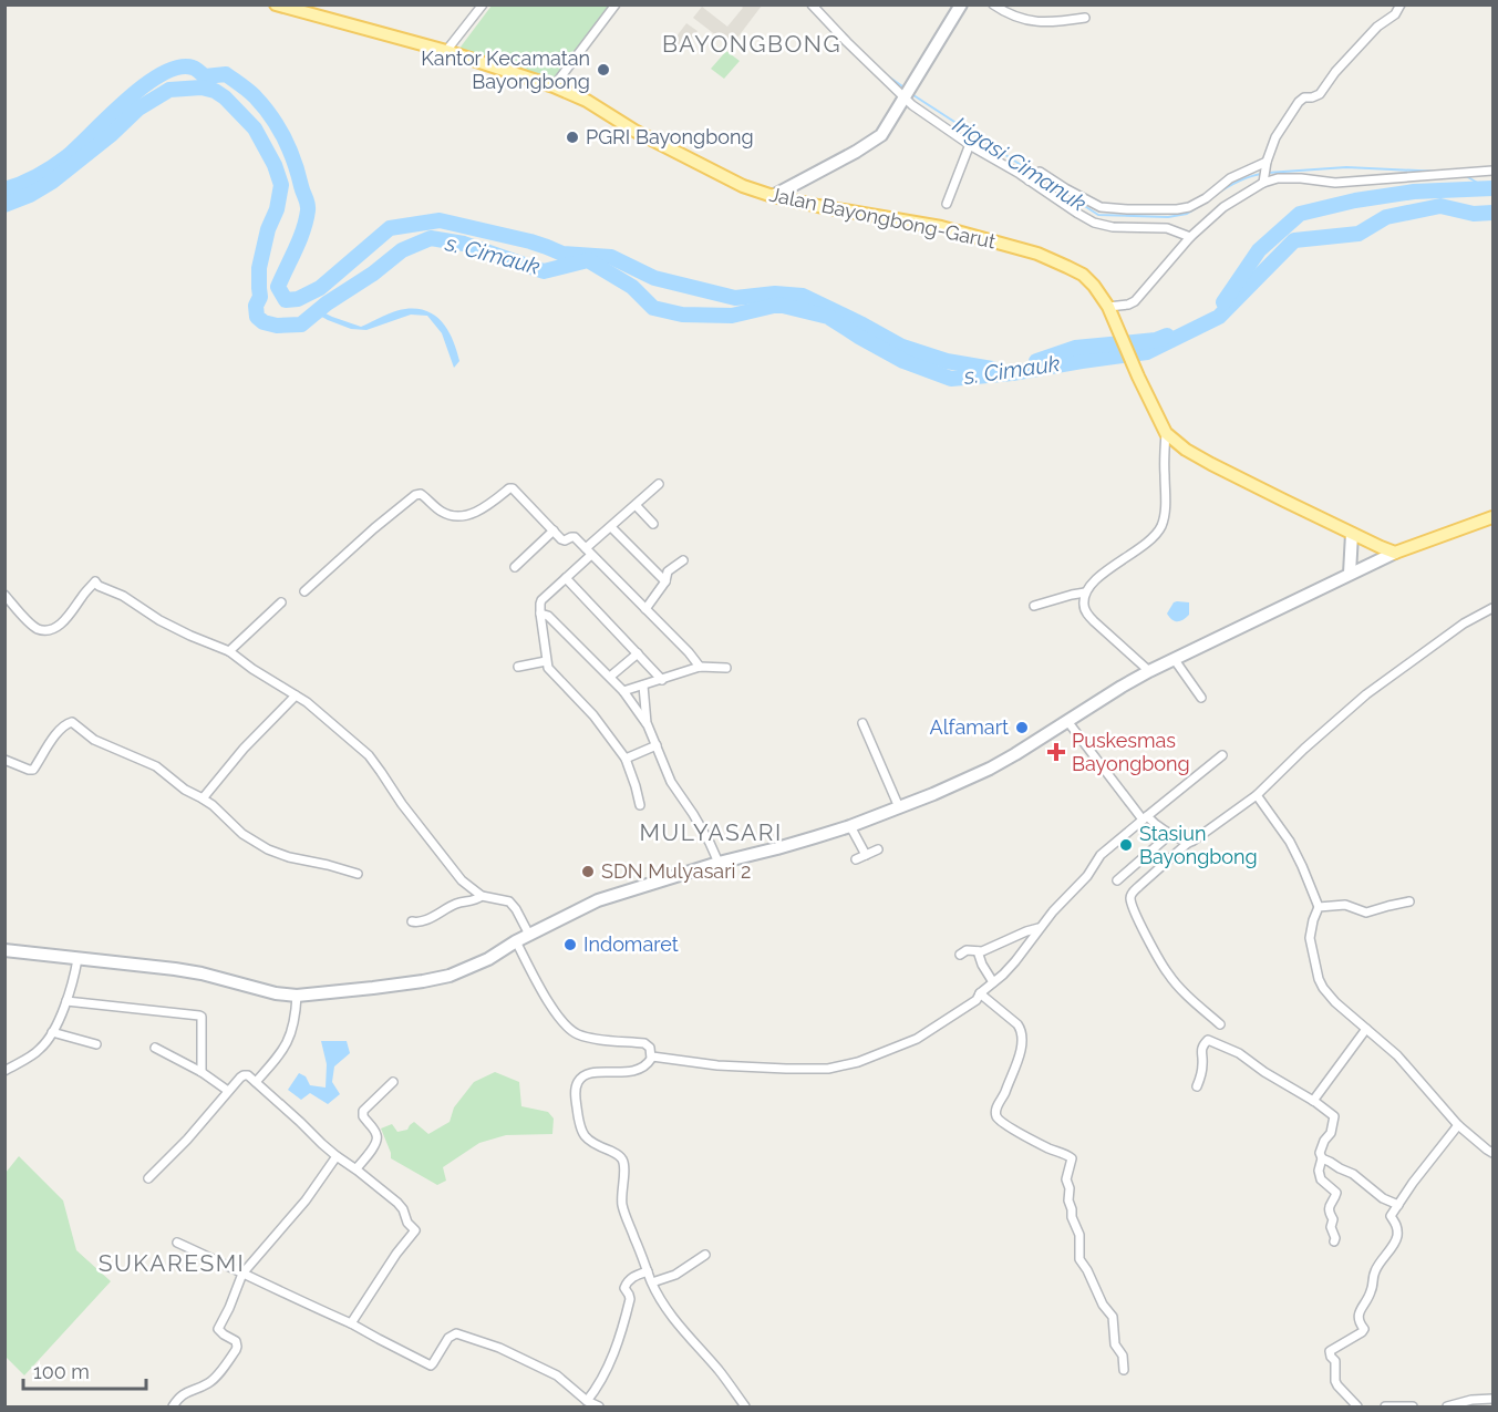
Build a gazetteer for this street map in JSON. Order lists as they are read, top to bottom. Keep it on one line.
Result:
{"streets":{"main road":["Jalan Bayongbong-Garut"]},"districts":["BAYONGBONG","MULYASARI","SUKARESMI"],"water":["Irigasi Cimanuk","s. Cimauk"],"places":{"other":["Kantor Kecamatan Bayongbong","PGRI Bayongbong","Alfamart","Stasiun Bayongbong","SDN Mulyasari 2","Indomaret"],"health":["Puskesmas Bayongbong"]},"scale_bar":"100 m"}
